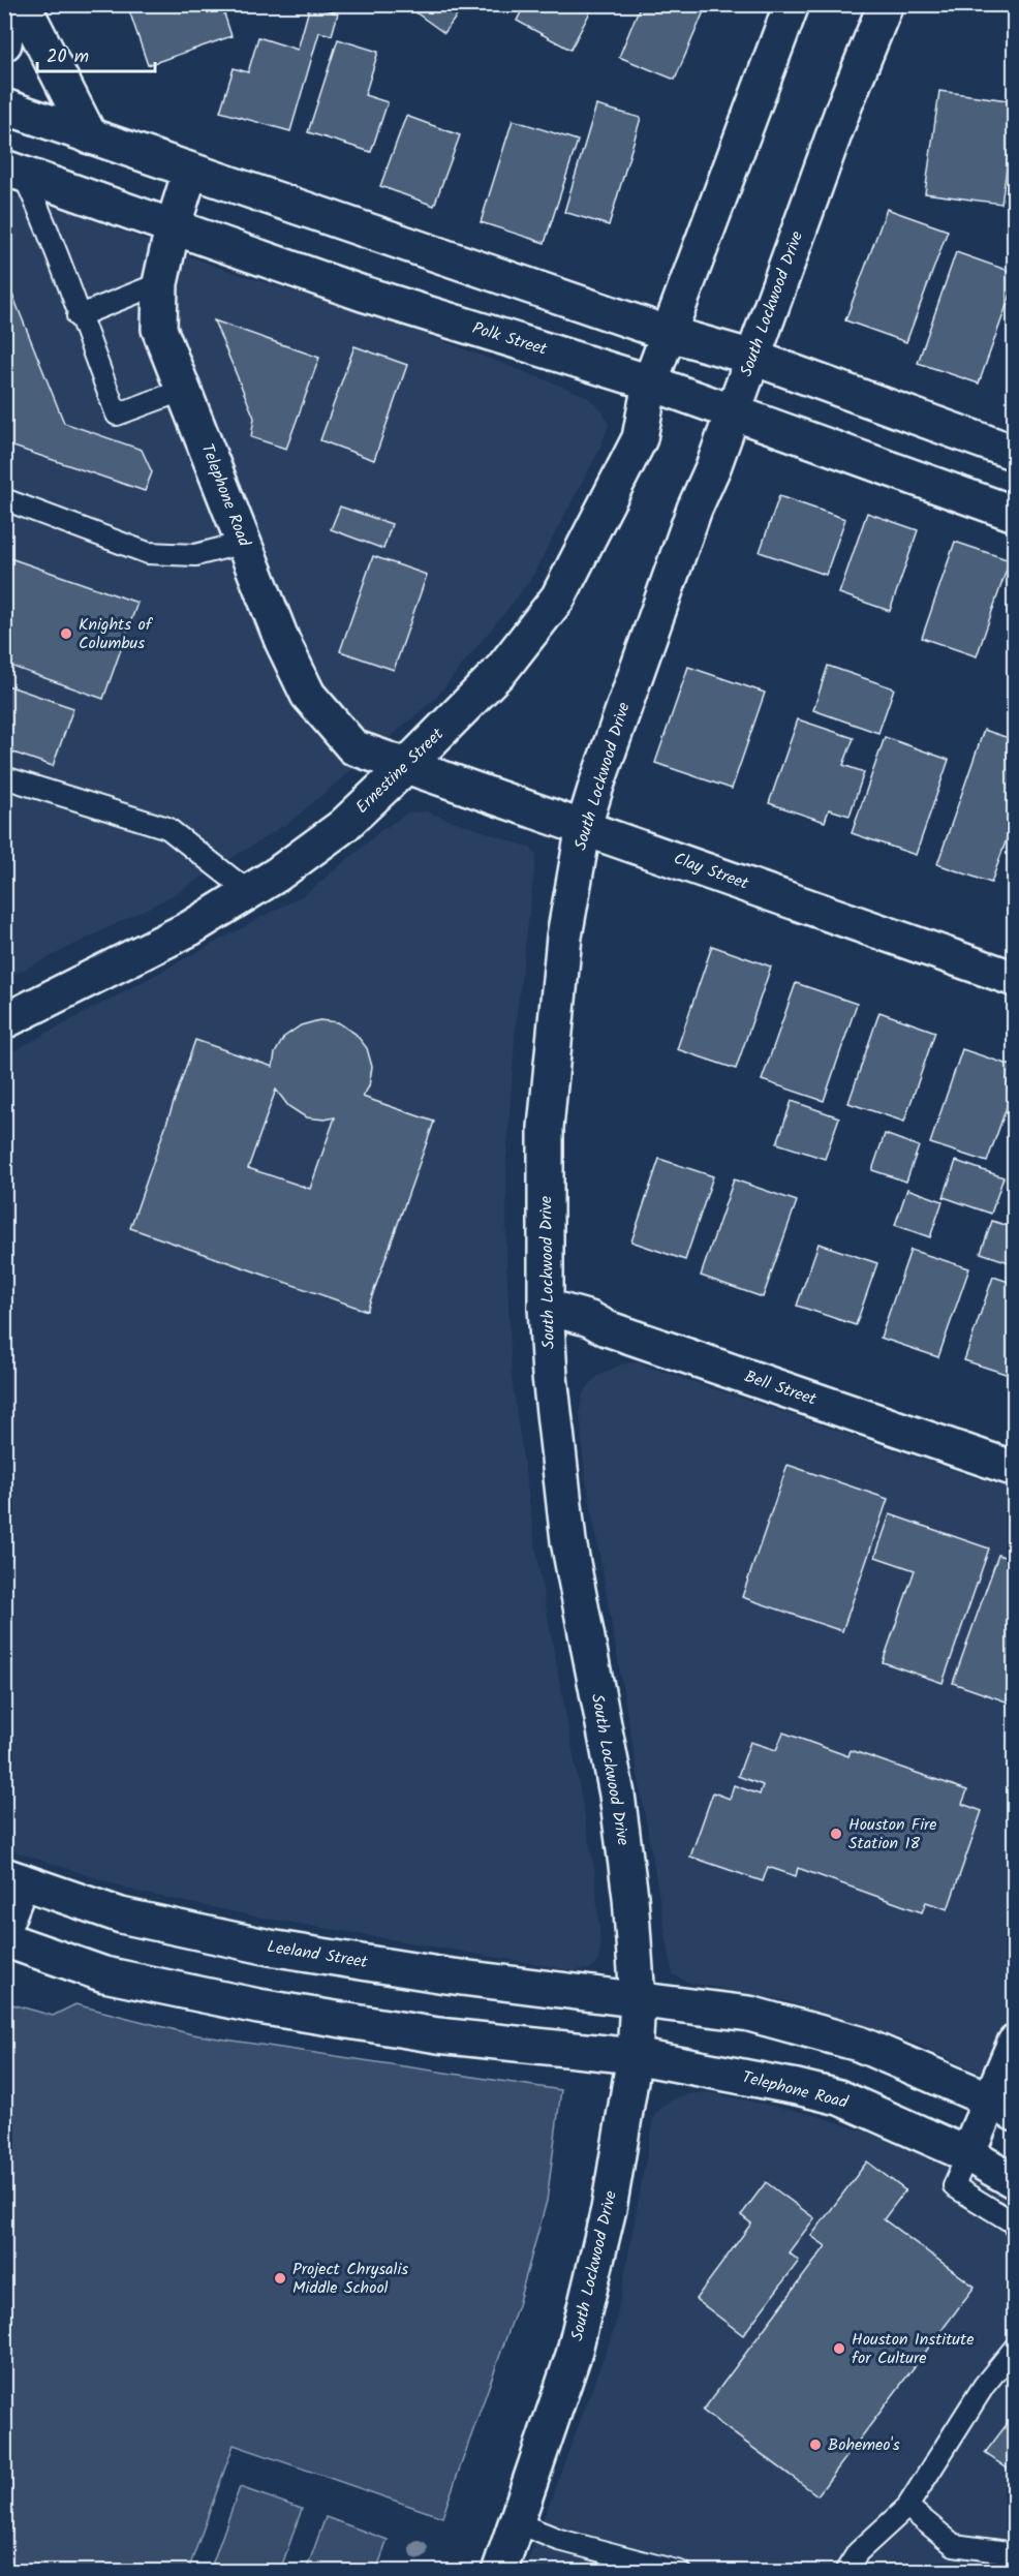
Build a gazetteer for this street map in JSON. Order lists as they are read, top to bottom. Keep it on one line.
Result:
{"streets":{"main road":["South Lockwood Drive","Polk Street","Telephone Road","Ernestine Street","Clay Street","Bell Street","Leeland Street"]},"crossings":[["South Lockwood Drive","Polk Street"],["South Lockwood Drive","Telephone Road"],["South Lockwood Drive","Clay Street"],["South Lockwood Drive","Bell Street"],["South Lockwood Drive","Leeland Street"],["Polk Street","Telephone Road"],["Polk Street","Ernestine Street"],["Telephone Road","Ernestine Street"],["Telephone Road","Clay Street"],["Ernestine Street","Clay Street"]],"places":["Knights of Columbus","Houston Fire Station 18","Project Chrysalis Middle School","Houston Institute for Culture","Bohemeo's"],"scale_bar":"20 m"}
